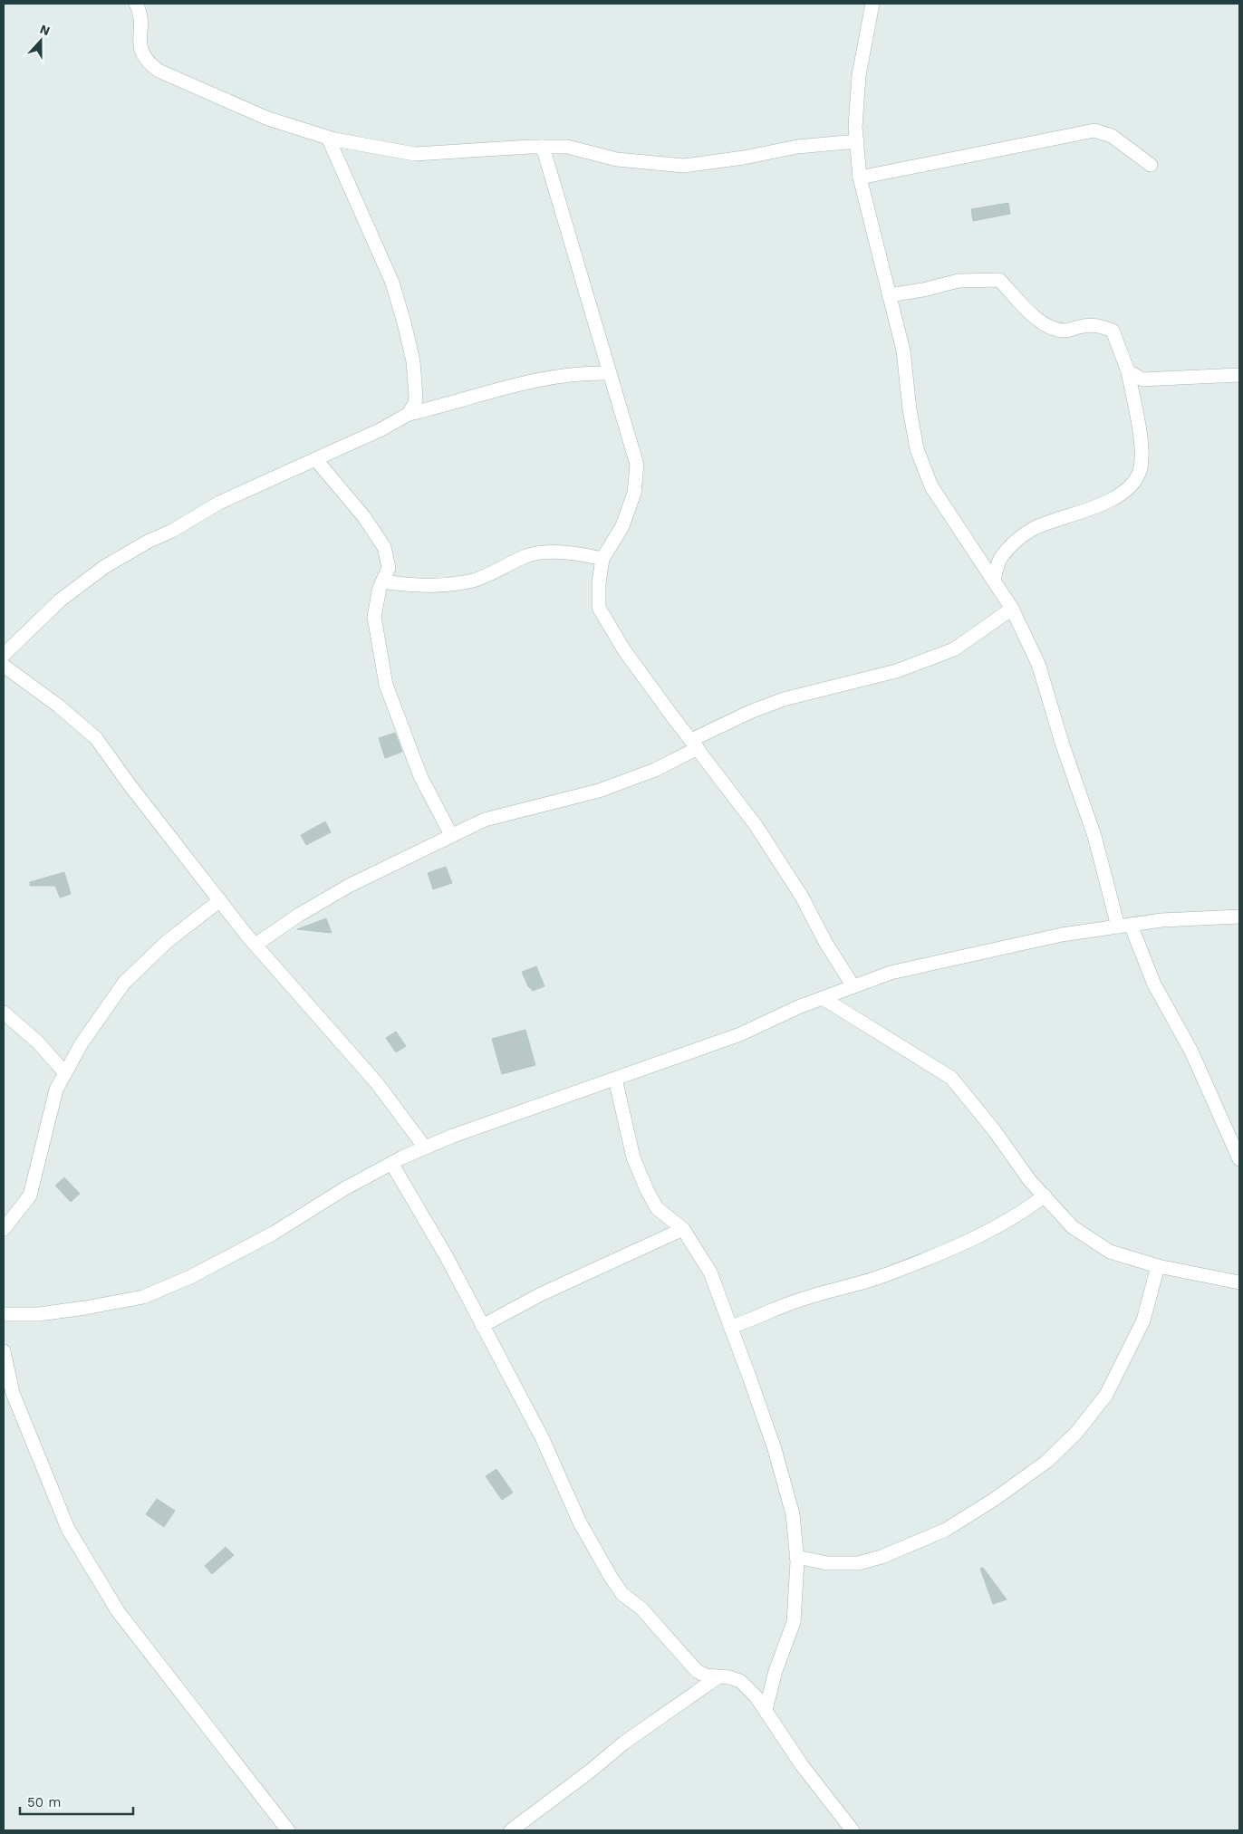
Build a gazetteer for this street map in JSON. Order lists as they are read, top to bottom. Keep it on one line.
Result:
{"scale_bar":"50 m","north":"top"}
